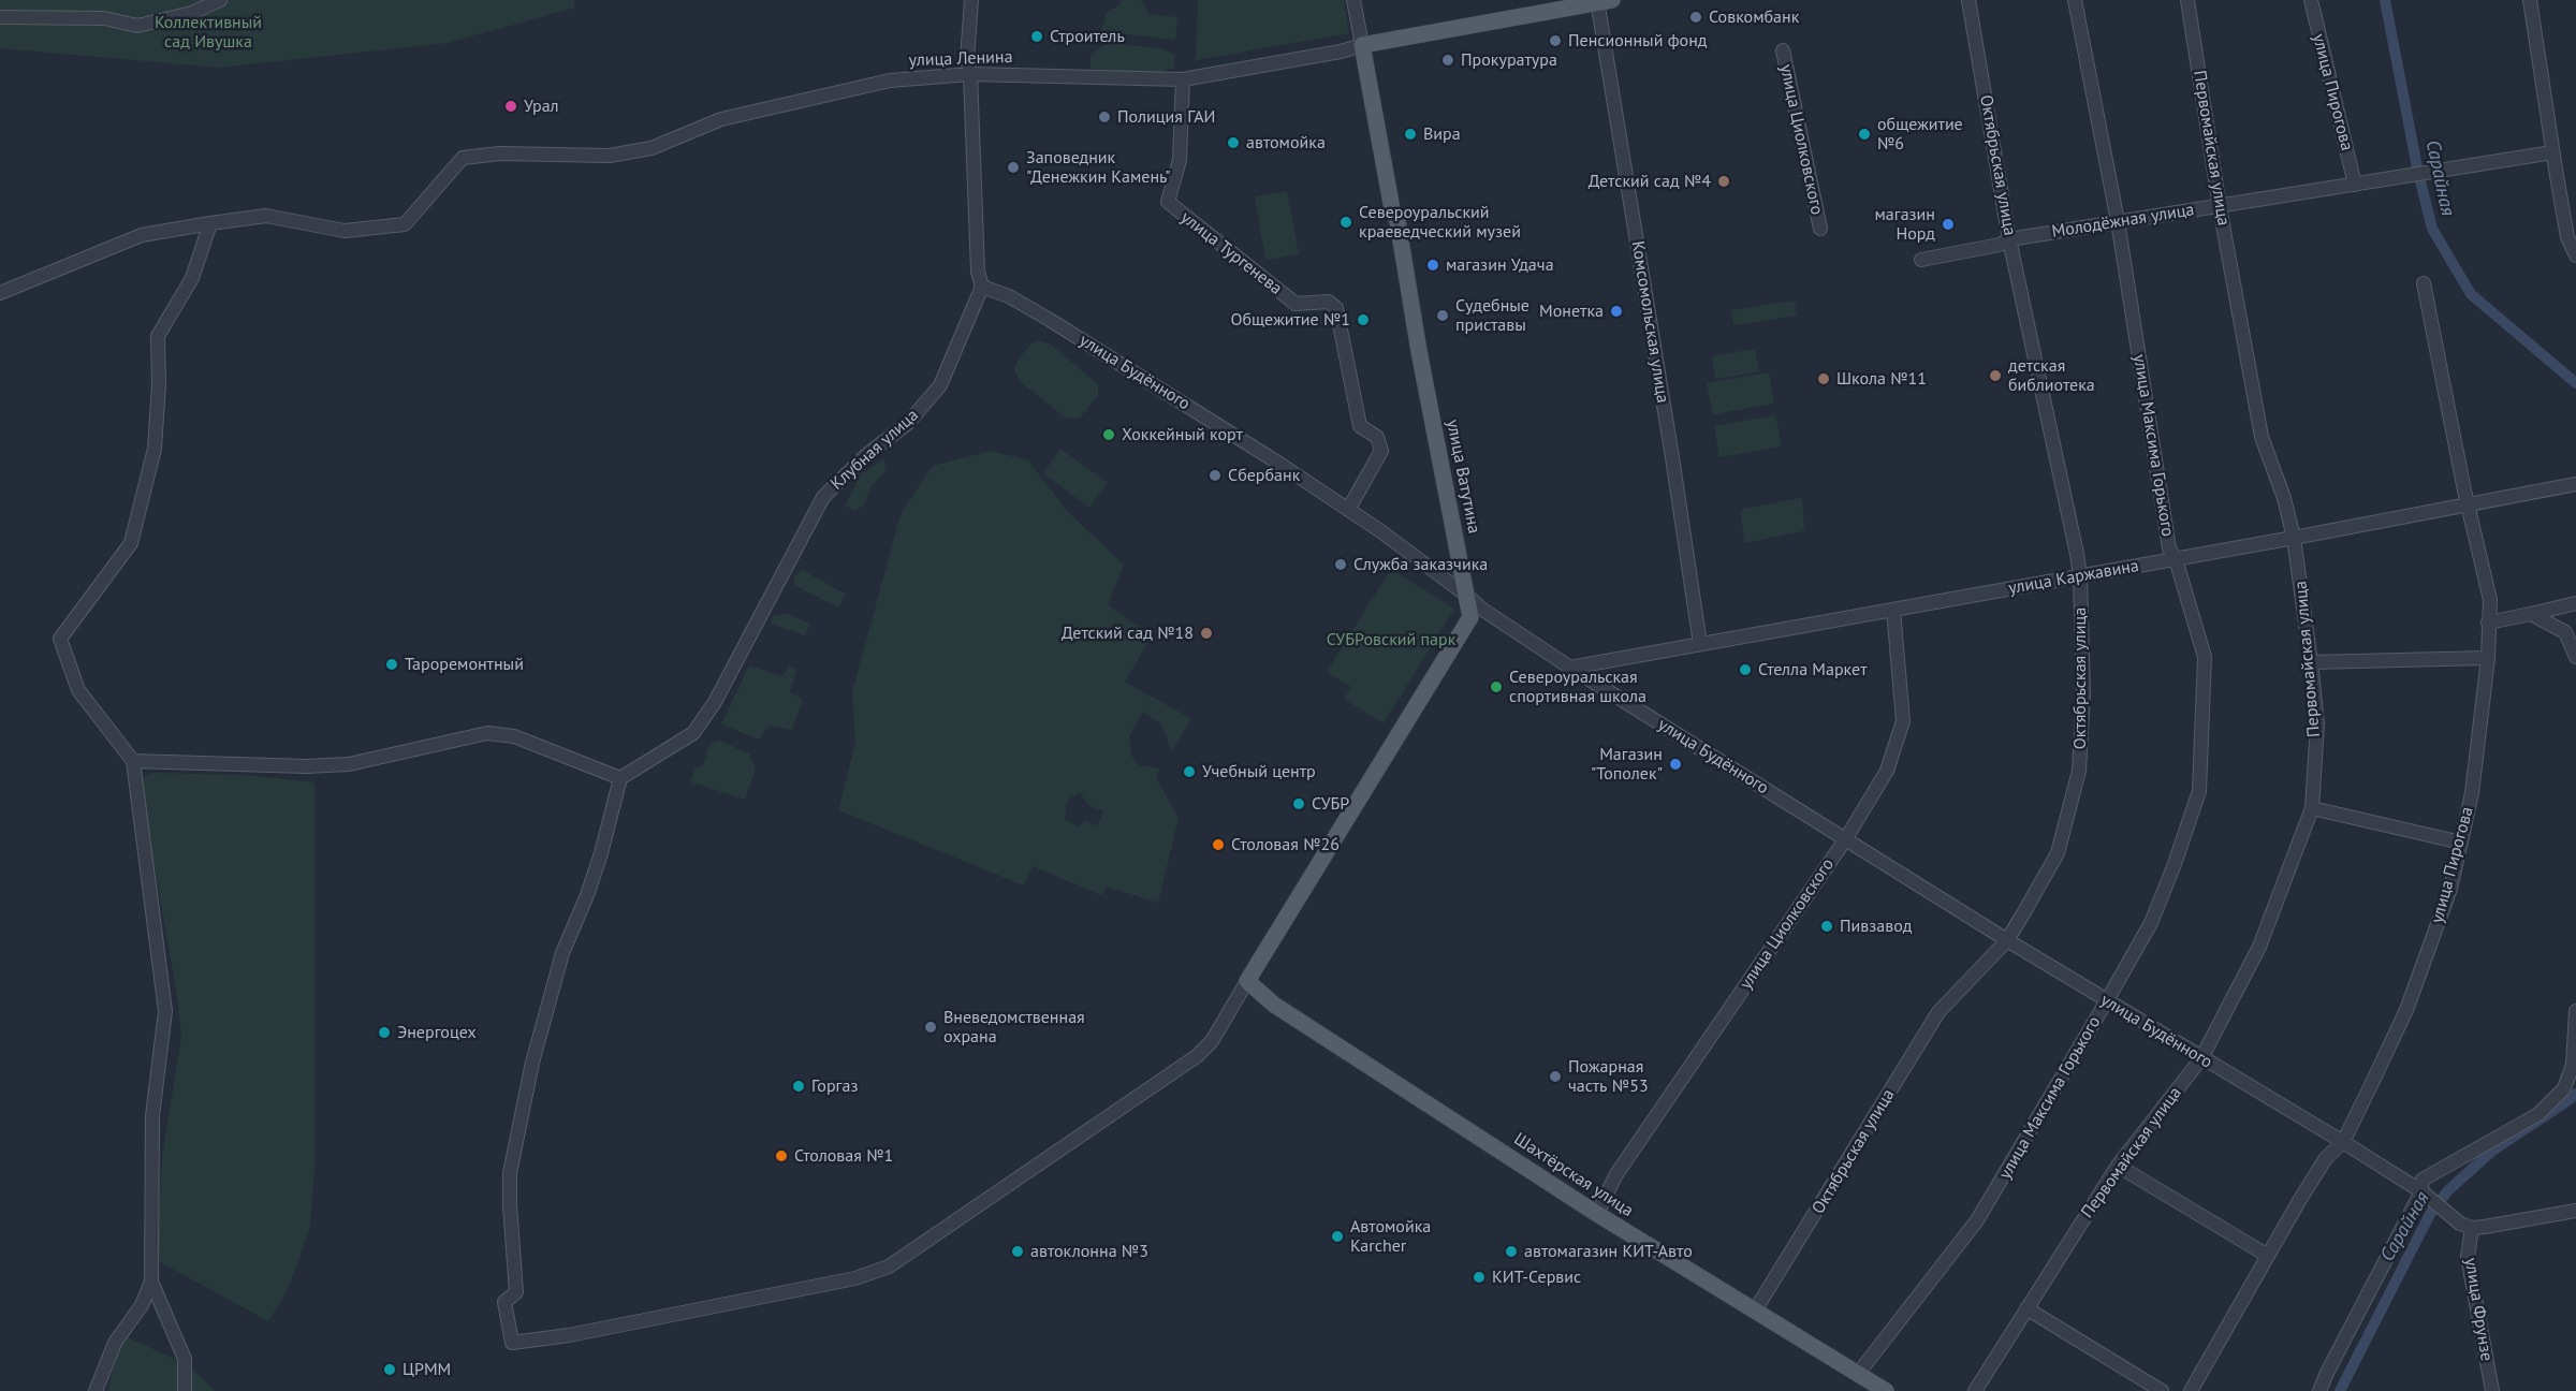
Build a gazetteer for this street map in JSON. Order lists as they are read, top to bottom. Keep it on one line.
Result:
{"streets":{"main road":["улица Ленина","улица Ватутина","Шахтёрская улица"],"street":["улица Пирогова","улица Циолковского","Первомайская улица","Октябрьская улица","Молодёжная улица","улица Тургенева","Комсомольская улица","улица Будённого","улица Максима Горького","Клубная улица","улица Каржавина","улица Фрунзе"]},"crossings":[["улица Ленина","улица Тургенева"],["улица Ленина","Комсомольская улица"],["улица Ленина","улица Ватутина"],["улица Пирогова","Молодёжная улица"],["улица Пирогова","улица Будённого"],["улица Пирогова","улица Каржавина"],["улица Циолковского","улица Будённого"],["улица Циолковского","улица Каржавина"],["улица Циолковского","Шахтёрская улица"],["Первомайская улица","Молодёжная улица"],["Первомайская улица","улица Будённого"],["Первомайская улица","улица Каржавина"],["Октябрьская улица","Молодёжная улица"],["Октябрьская улица","улица Будённого"],["Октябрьская улица","улица Каржавина"],["Октябрьская улица","Шахтёрская улица"],["Молодёжная улица","улица Максима Горького"],["улица Тургенева","улица Будённого"],["Комсомольская улица","улица Каржавина"],["улица Будённого","улица Максима Горького"],["улица Будённого","Клубная улица"],["улица Будённого","улица Ватутина"],["улица Будённого","улица Каржавина"],["улица Будённого","улица Фрунзе"],["улица Максима Горького","улица Каржавина"],["улица Максима Горького","Шахтёрская улица"],["улица Ватутина","Шахтёрская улица"]],"water":["Сарайная"],"parks":["Коллективный сад Ивушка","СУБРовский парк"],"places":["Совкомбанк","Строитель","Пенсионный фонд","Прокуратура","Урал","Полиция ГАИ","Вира","общежитие №6","автомойка","Заповедник \"Денежкин Камень\"","Детский сад №4","Североуральский краеведческий музей","магазин Норд","магазин Удача","Монетка","Судебные приставы","Общежитие №1","детская библиотека","Школа №11","Хоккейный корт","Сбербанк","Служба заказчика","Детский сад №18","Тароремонтный","Стелла Маркет","Североуральская спортивная школа","Магазин \"Тополек\"","Учебный центр","СУБР","Столовая №26","Пивзавод","Вневедомственная охрана","Энергоцех","Пожарная часть №53","Горгаз","Столовая №1","Автомойка Karcher","автоклонна №3","автомагазин КИТ-Авто","КИТ-Сервис","ЦРММ"]}
